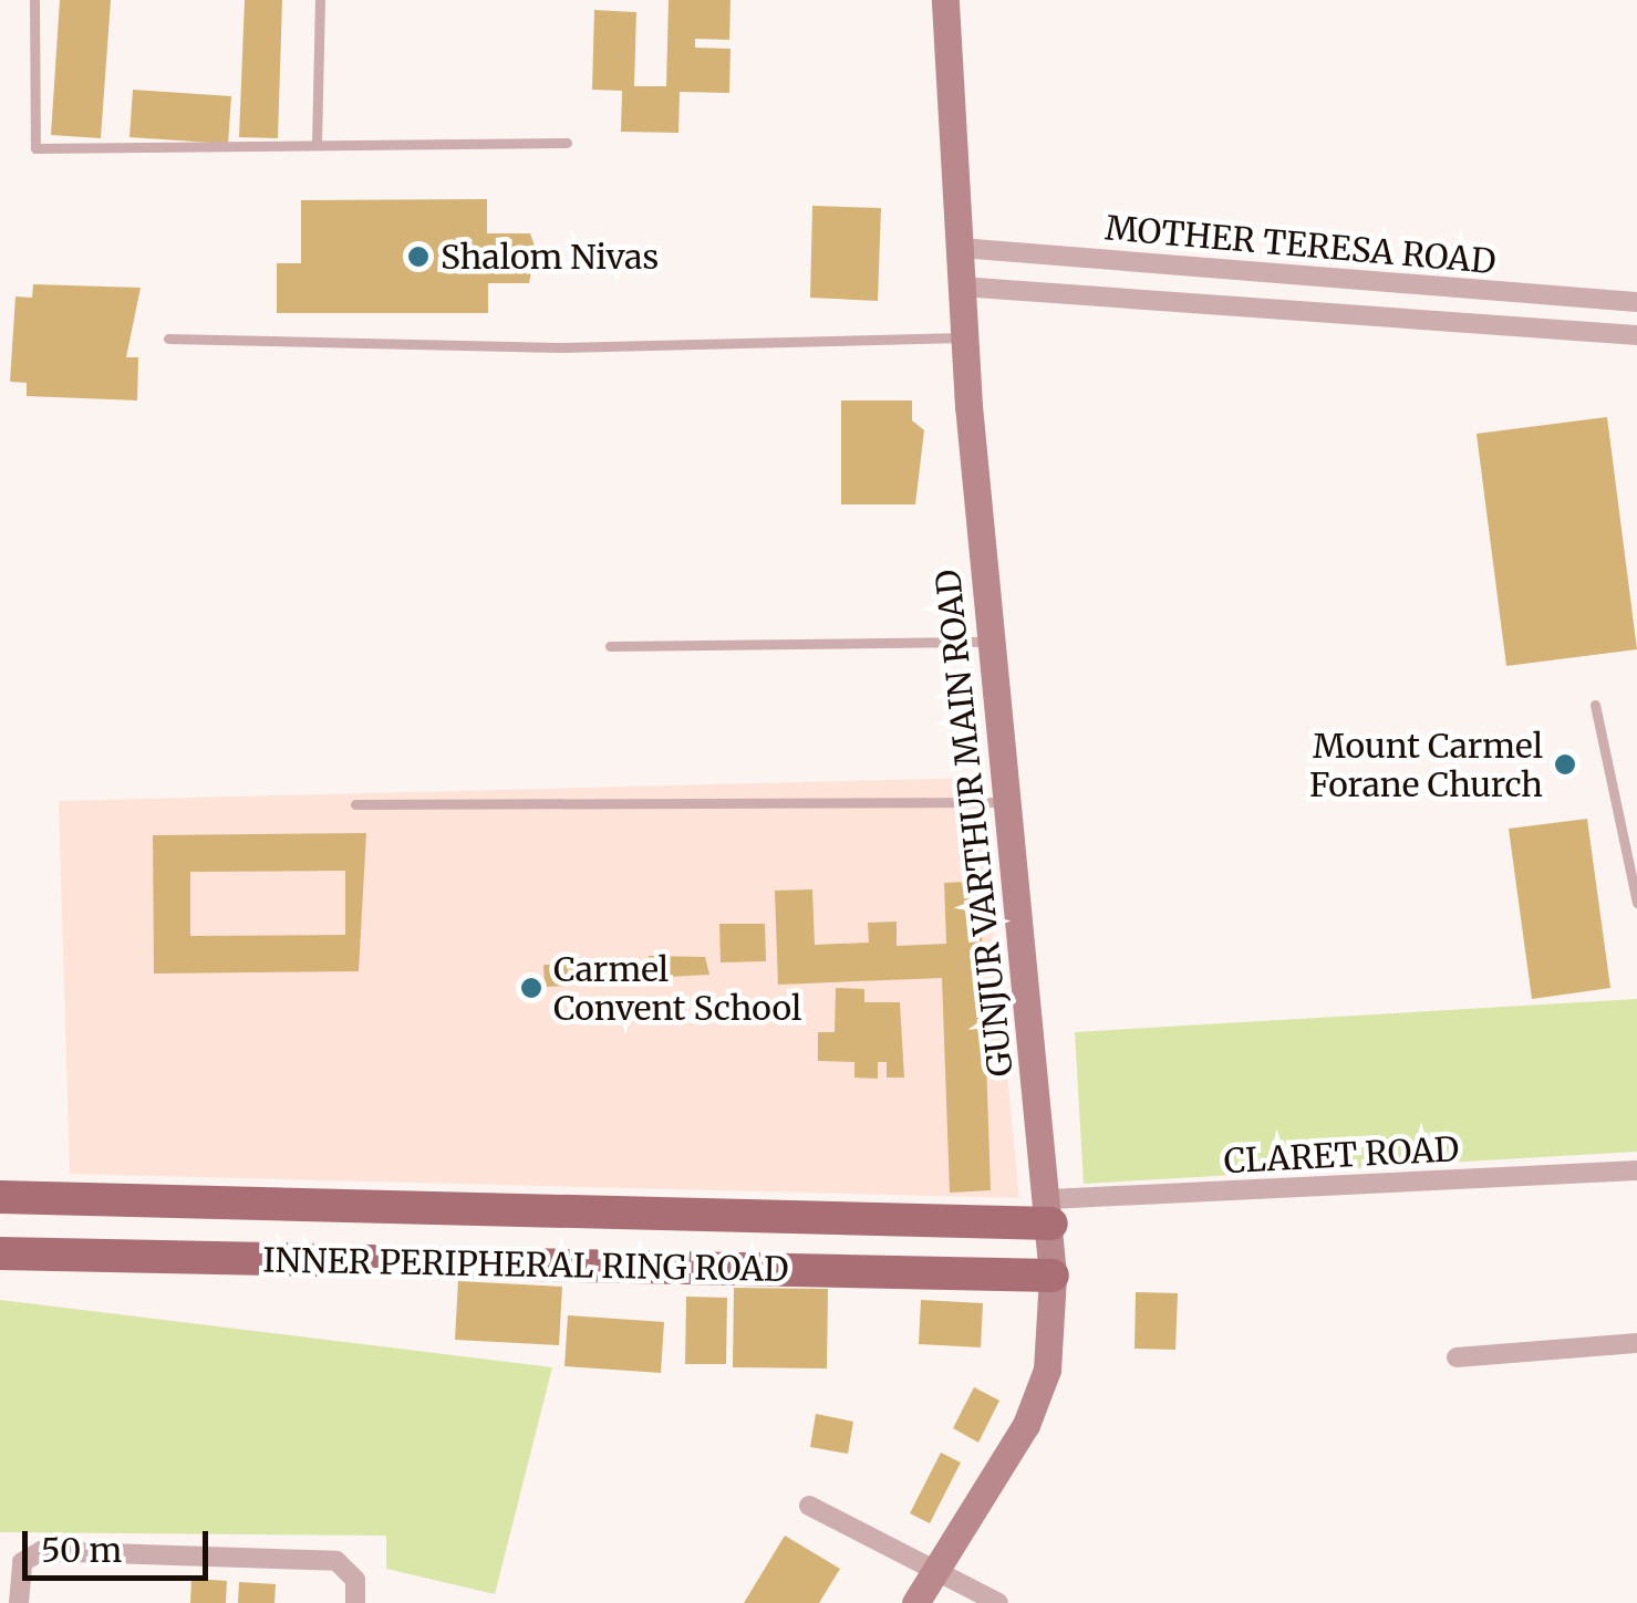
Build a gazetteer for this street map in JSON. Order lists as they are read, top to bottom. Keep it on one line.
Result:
{"streets":{"main road":["GUNJUR VARTHUR MAIN ROAD","INNER PERIPHERAL RING ROAD"],"street":["MOTHER TERESA ROAD","CLARET ROAD"]},"crossings":[["MOTHER TERESA ROAD","GUNJUR VARTHUR MAIN ROAD"],["GUNJUR VARTHUR MAIN ROAD","CLARET ROAD"],["GUNJUR VARTHUR MAIN ROAD","INNER PERIPHERAL RING ROAD"],["CLARET ROAD","INNER PERIPHERAL RING ROAD"]],"places":["Shalom Nivas","Mount Carmel Forane Church","Carmel Convent School"],"scale_bar":"50 m"}
